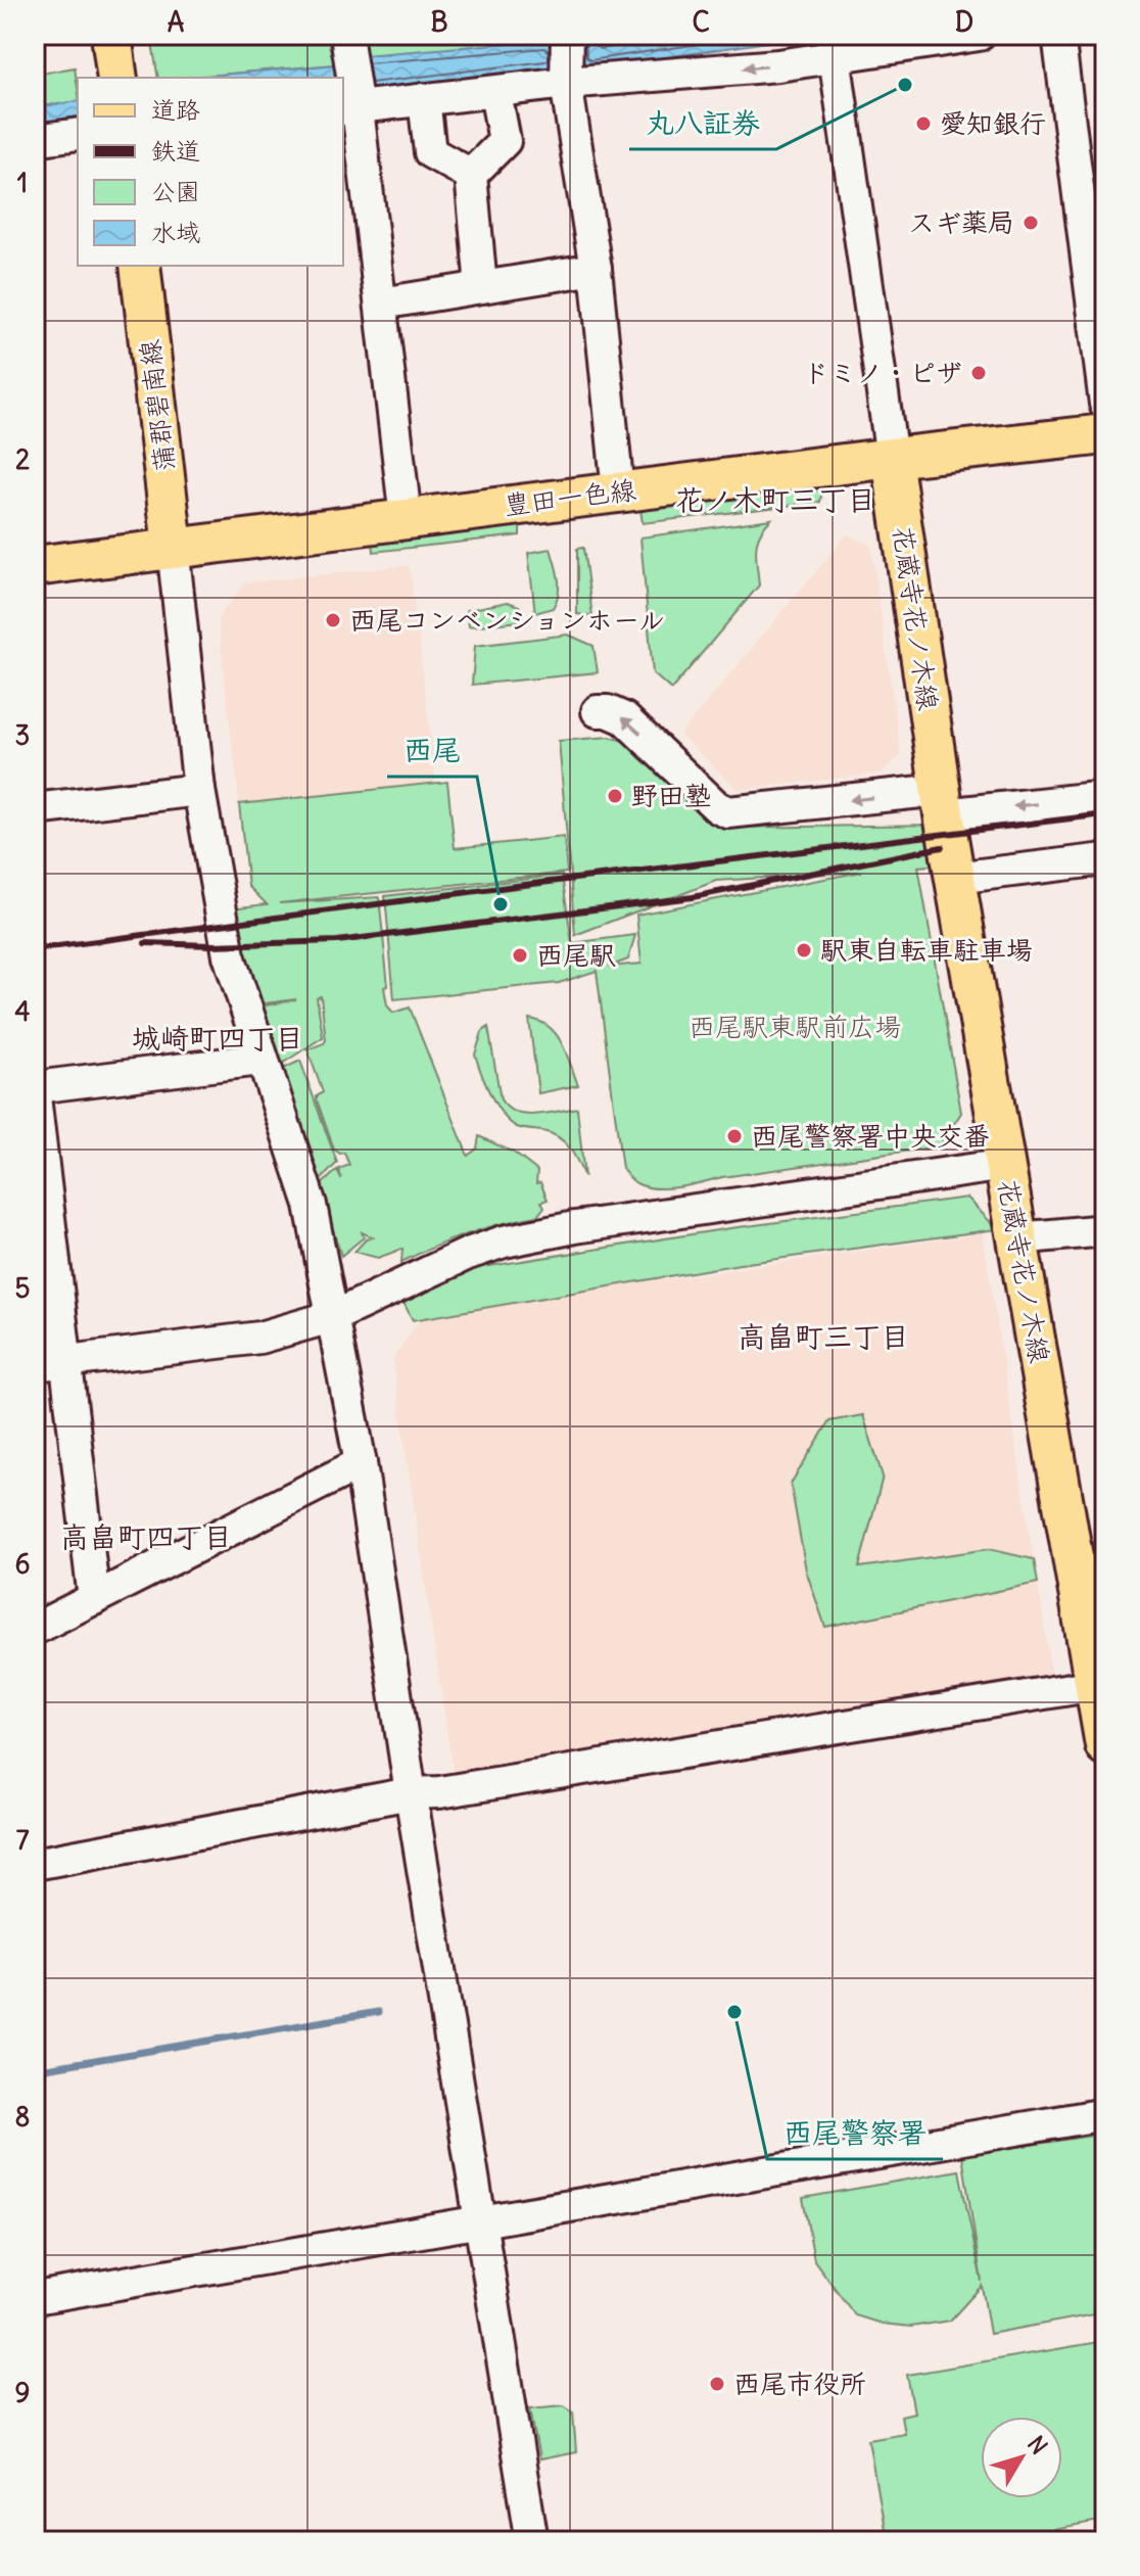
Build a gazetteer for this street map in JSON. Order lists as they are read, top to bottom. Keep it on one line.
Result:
{"streets":{"main road":["蒲郡碧南線","豊田一色線","花蔵寺花ノ木線"]},"crossings":[["蒲郡碧南線","豊田一色線"],["豊田一色線","花蔵寺花ノ木線"]],"districts":["花ノ木町三丁目","城崎町四丁目","高畠町三丁目","高畠町四丁目"],"parks":["西尾駅東駅前広場"],"places":["丸八証券","愛知銀行","スギ薬局","ドミノ・ピザ","西尾コンベンションホール","野田塾","西尾","駅東自転車駐車場","西尾駅","西尾警察署中央交番","西尾警察署","西尾市役所"],"legend":["道路","鉄道","公園","水域"],"north":"top right","grid":{"columns":["A","B","C","D"],"rows":["1","2","3","4","5","6","7","8","9"]}}
